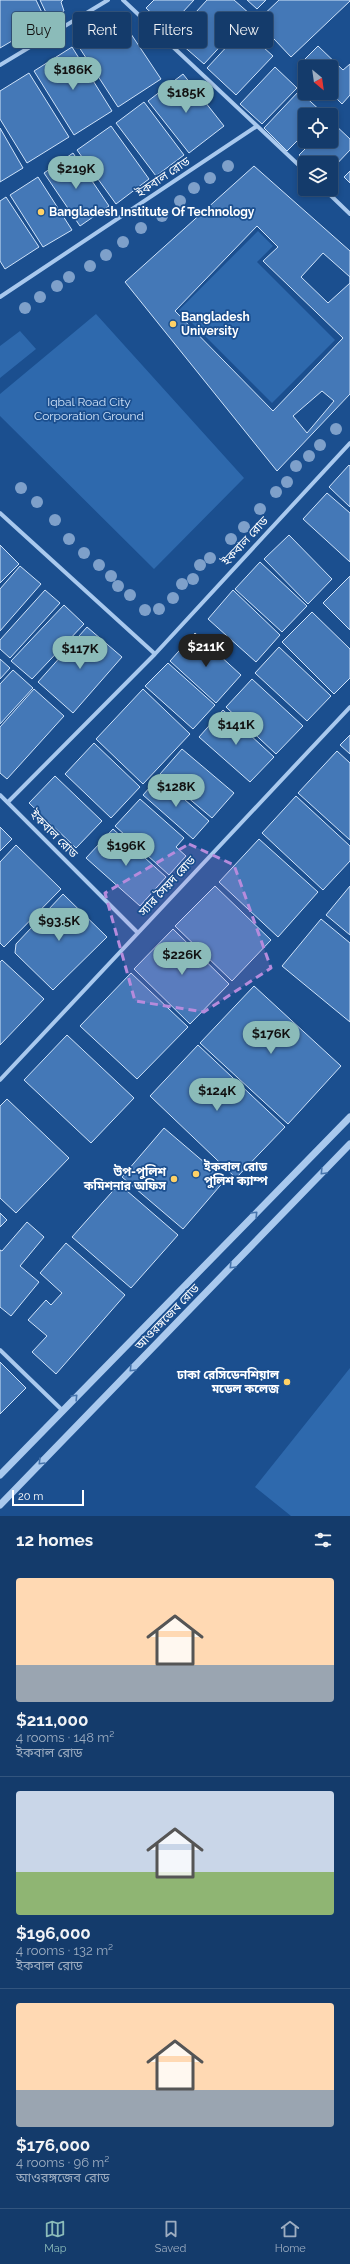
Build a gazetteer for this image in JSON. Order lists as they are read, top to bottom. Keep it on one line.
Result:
{"streets":{"street":["ইকবাল রোড","স্যার সৈয়দ রোড","আওরঙ্গজেব রোড"]},"crossings":[["ইকবাল রোড","স্যার সৈয়দ রোড"]],"parks":["Iqbal Road City Corporation Ground"],"places":["Bangladesh Institute Of Technology","Bangladesh University","ইকবাল রোড পুলিশ ক্যাম্প","উপ-পুলিশ কমিশনার অফিস","ঢাকা রেসিডেনশিয়াল মডেল কলেজ"],"scale_bar":"20 m","north":"bottom right","page":{"chip":["Buy","Rent","Filters","New"],"price":["$186K","$185K","$219K","$211K","$117K","$141K","$128K","$196K","$93.5K","$226K","$176K","$124K"],"scale":"20 m","heading":"12 homes","list":[{"name":"$211,000","note":"4 rooms · 148 m² · ইকবাল রোড"},{"name":"$196,000","note":"4 rooms · 132 m² · ইকবাল রোড"},{"name":"$176,000","note":"4 rooms · 96 m² · আওরঙ্গজেব রোড"}],"tabs":["Map","Saved","Home"]}}
